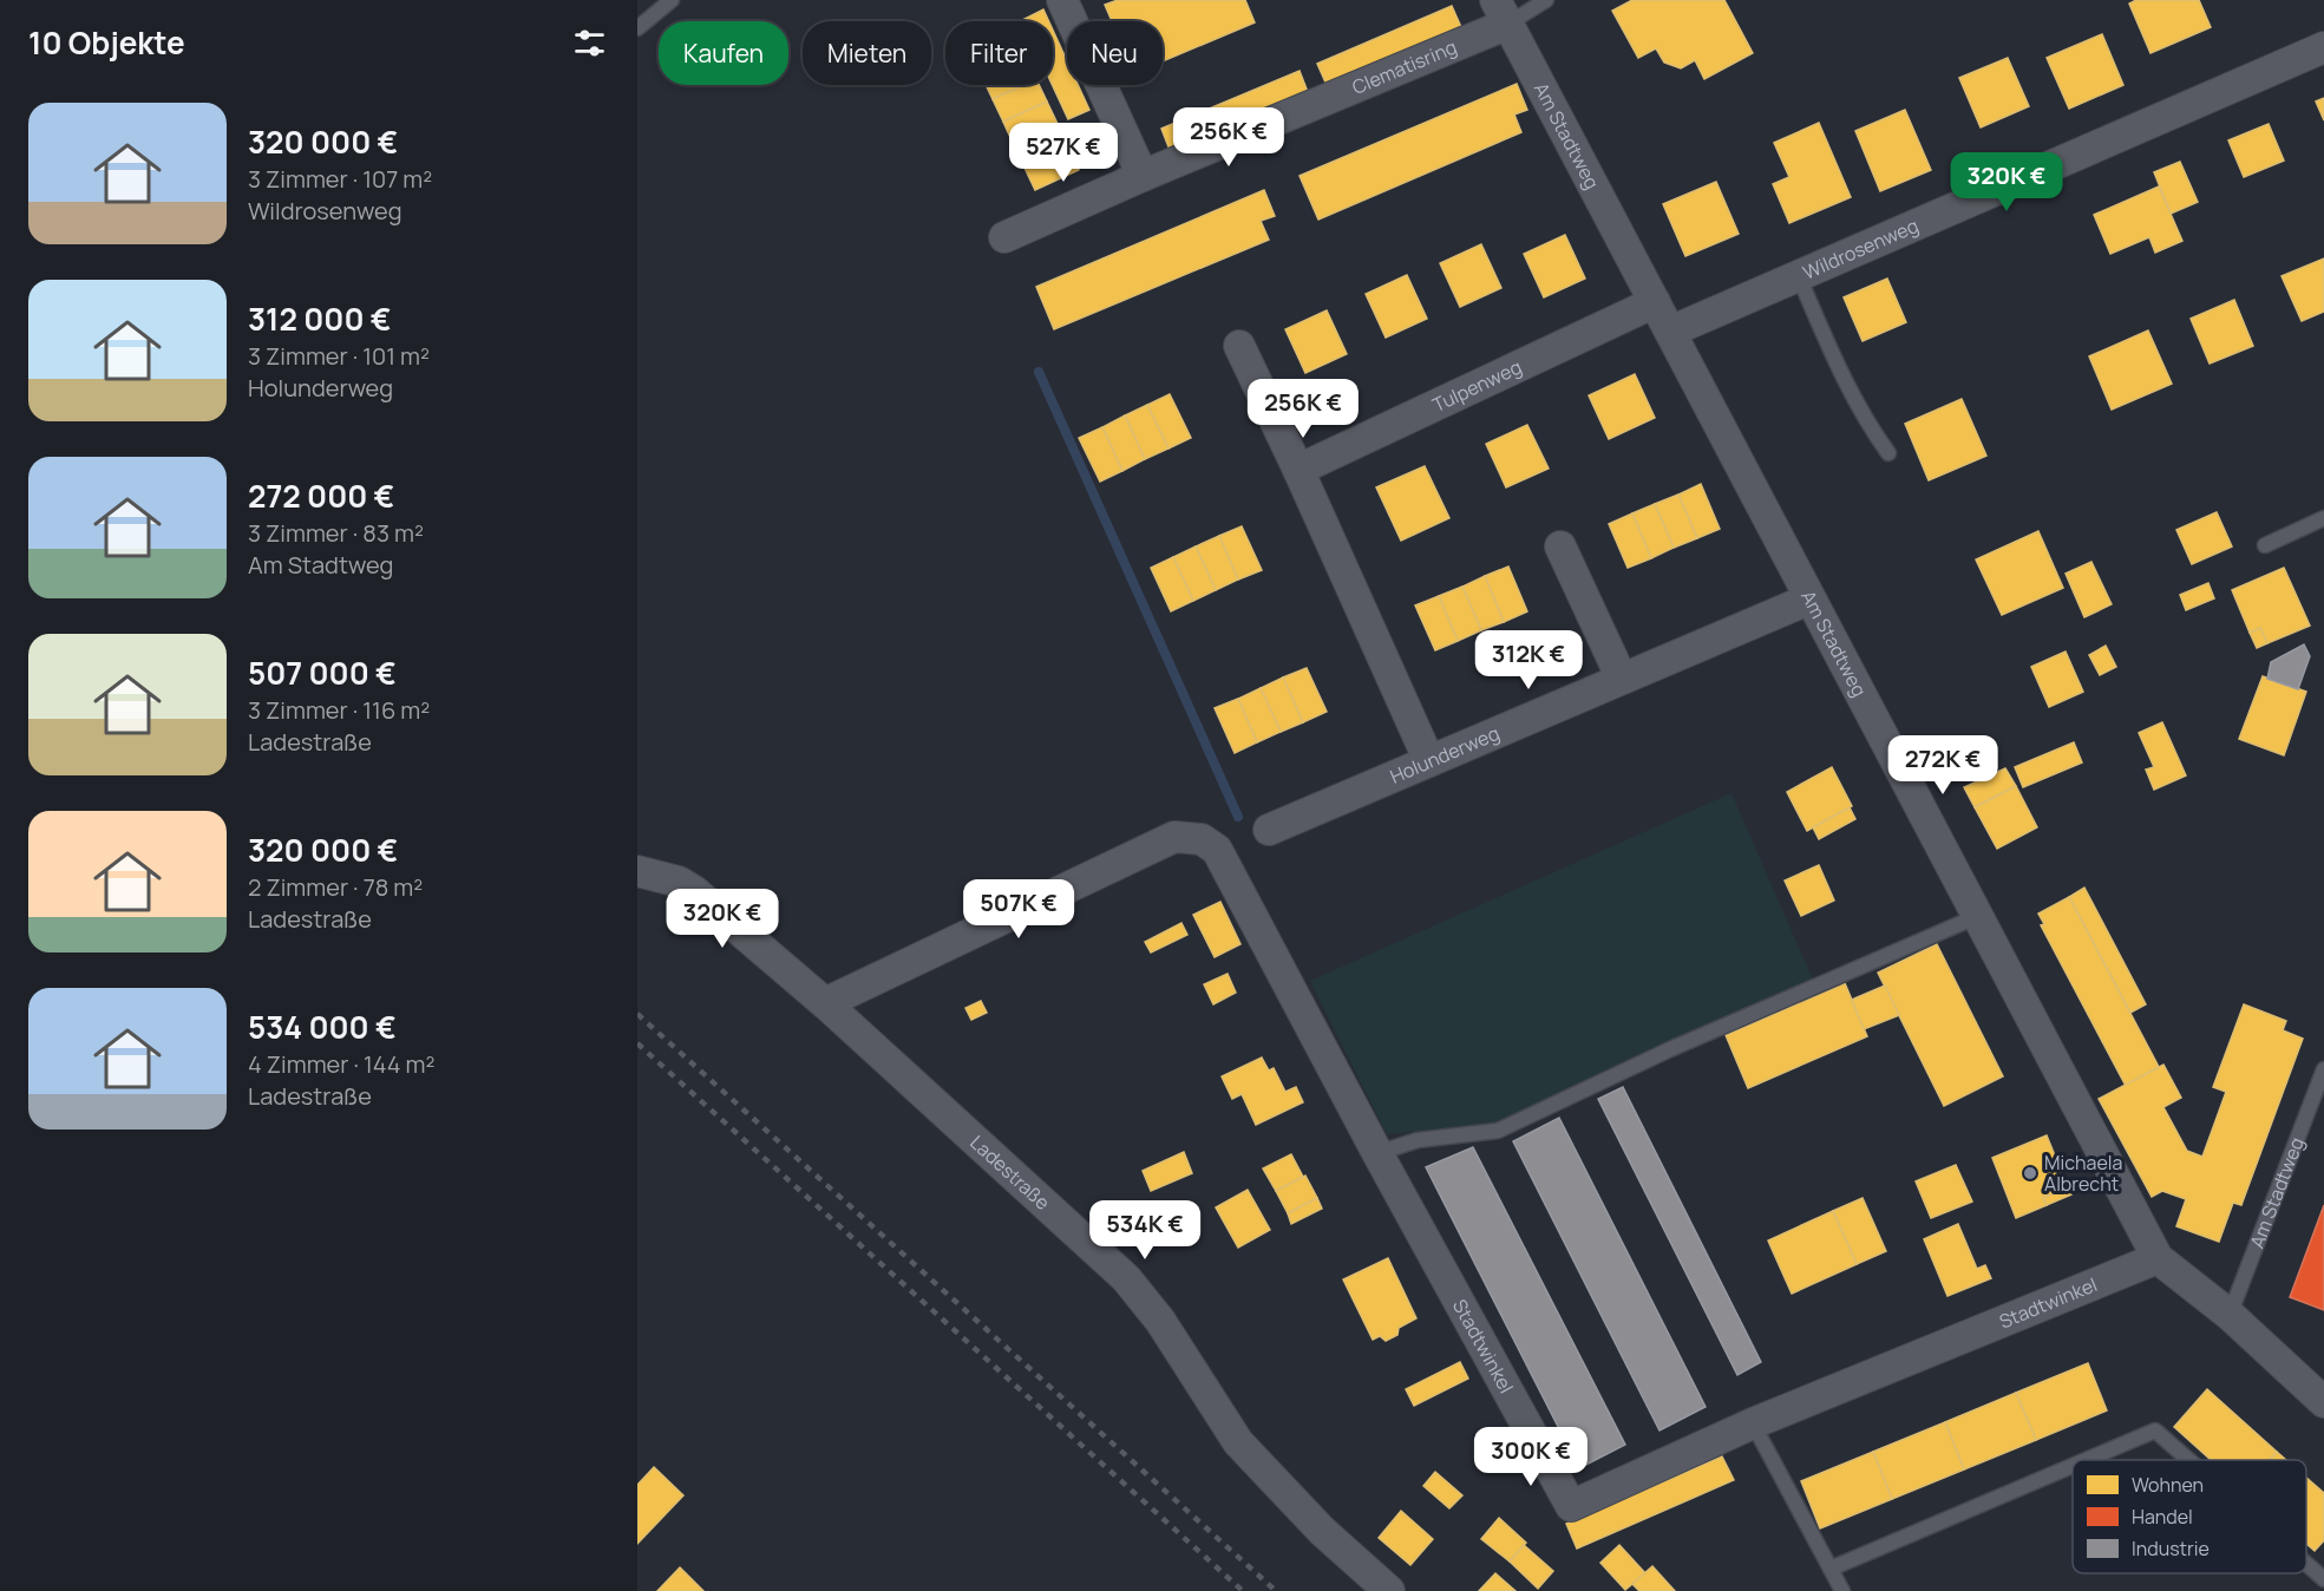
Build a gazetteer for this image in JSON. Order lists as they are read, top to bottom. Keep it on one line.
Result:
{"streets":{"street":["Clematisring","Am Stadtweg","Wildrosenweg","Tulpenweg","Holunderweg","Ladestraße","Stadtwinkel"]},"crossings":[["Clematisring","Am Stadtweg"],["Am Stadtweg","Wildrosenweg"],["Am Stadtweg","Tulpenweg"],["Am Stadtweg","Holunderweg"],["Am Stadtweg","Stadtwinkel"],["Ladestraße","Stadtwinkel"]],"places":["Michaela Albrecht"],"legend":["Wohnen","Handel","Industrie"],"page":{"heading":"10 Objekte","chip":["Kaufen","Mieten","Filter","Neu"],"list":[{"name":"320 000 €","note":"3 Zimmer · 107 m² · Wildrosenweg"},{"name":"312 000 €","note":"3 Zimmer · 101 m² · Holunderweg"},{"name":"272 000 €","note":"3 Zimmer · 83 m² · Am Stadtweg"},{"name":"507 000 €","note":"3 Zimmer · 116 m² · Ladestraße"},{"name":"320 000 €","note":"2 Zimmer · 78 m² · Ladestraße"},{"name":"534 000 €","note":"4 Zimmer · 144 m² · Ladestraße"}],"price":["256K €","527K €","320K €","256K €","312K €","272K €","507K €","320K €","534K €","300K €"]}}
